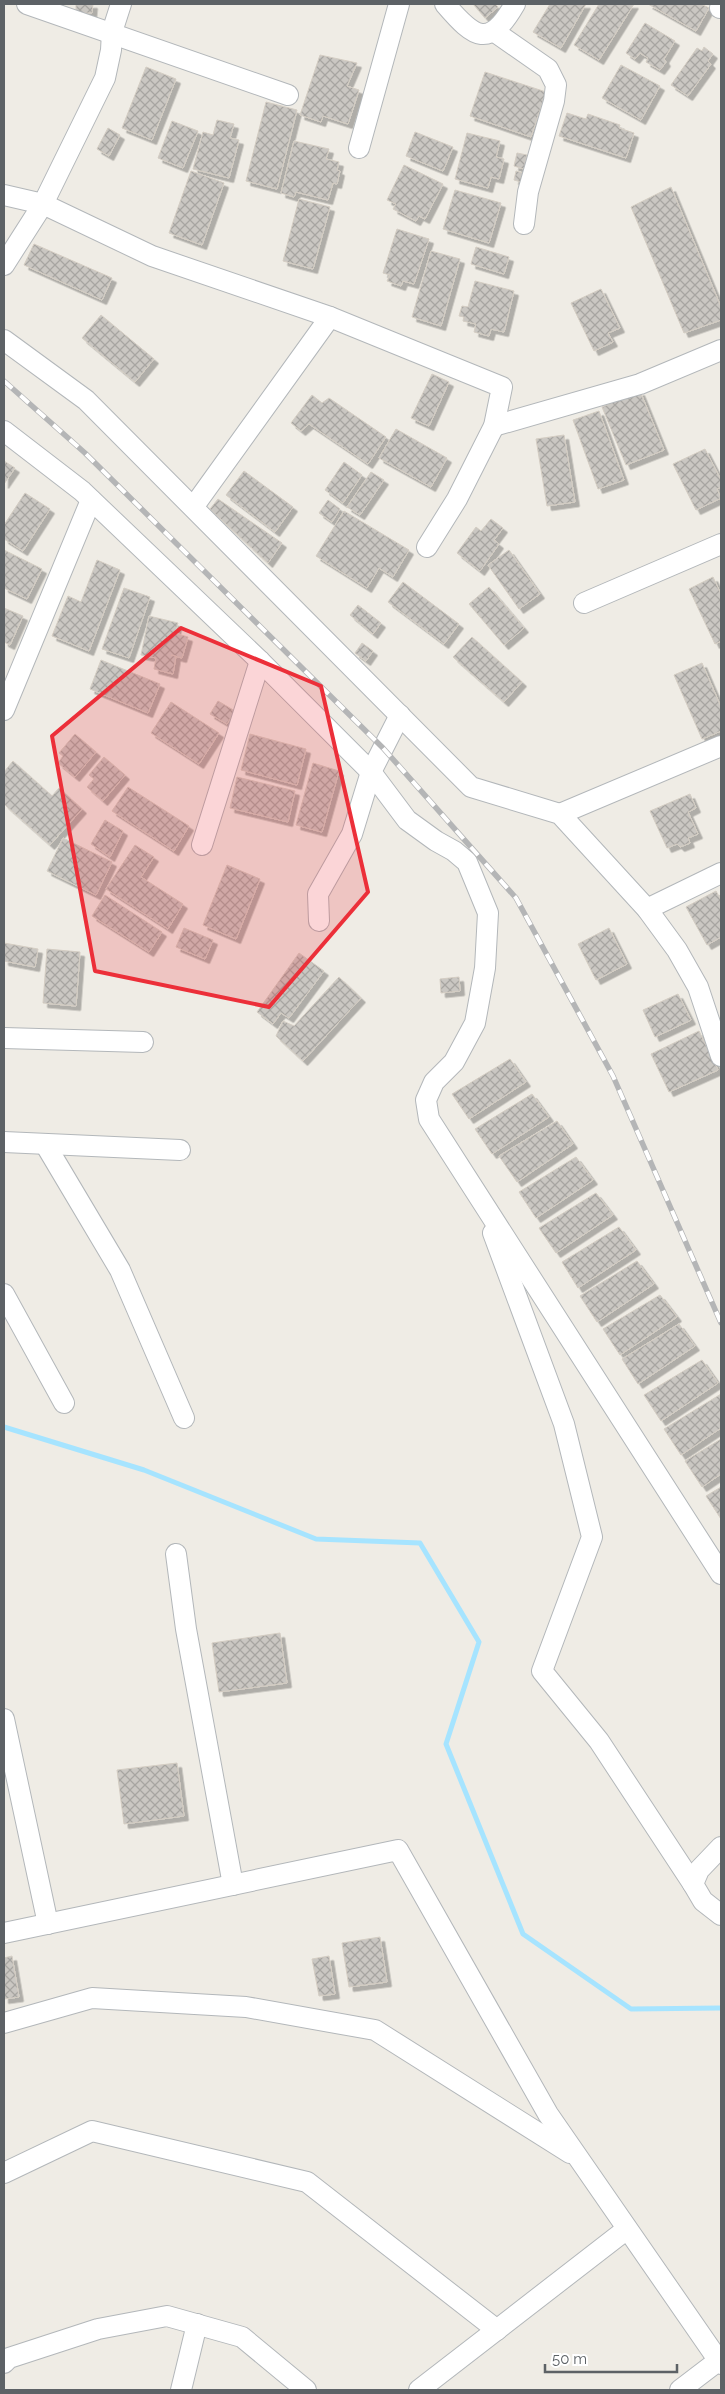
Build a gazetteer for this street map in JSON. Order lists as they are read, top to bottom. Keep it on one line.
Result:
{"scale_bar":"50 m"}
